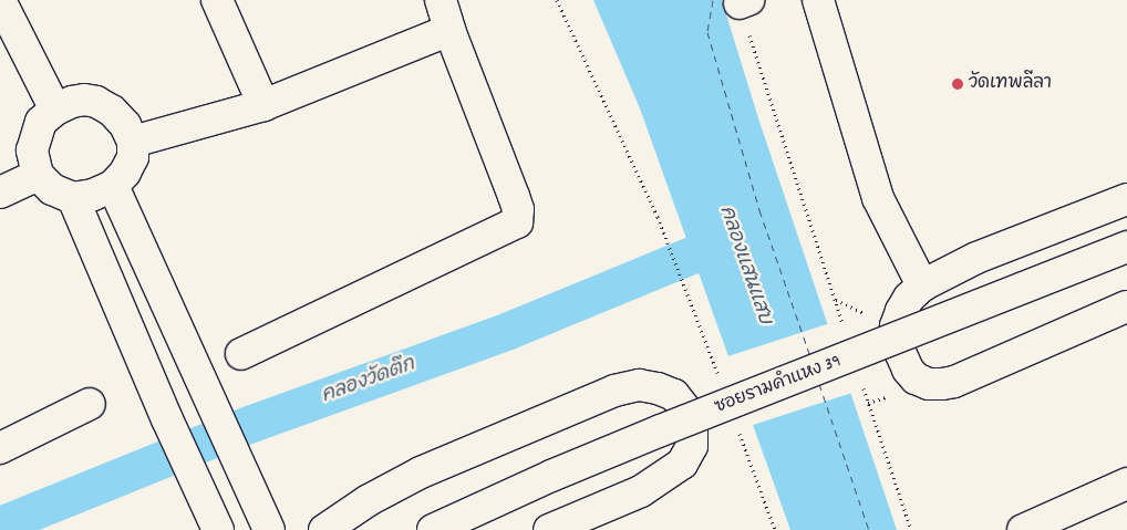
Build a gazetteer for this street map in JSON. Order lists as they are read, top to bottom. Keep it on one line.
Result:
{"streets":{"street":["ซอยรามคำแหง 39"]},"water":["คลองแสนแสบ","คลองวัดตึก"],"places":["วัดเทพลีลา"]}
